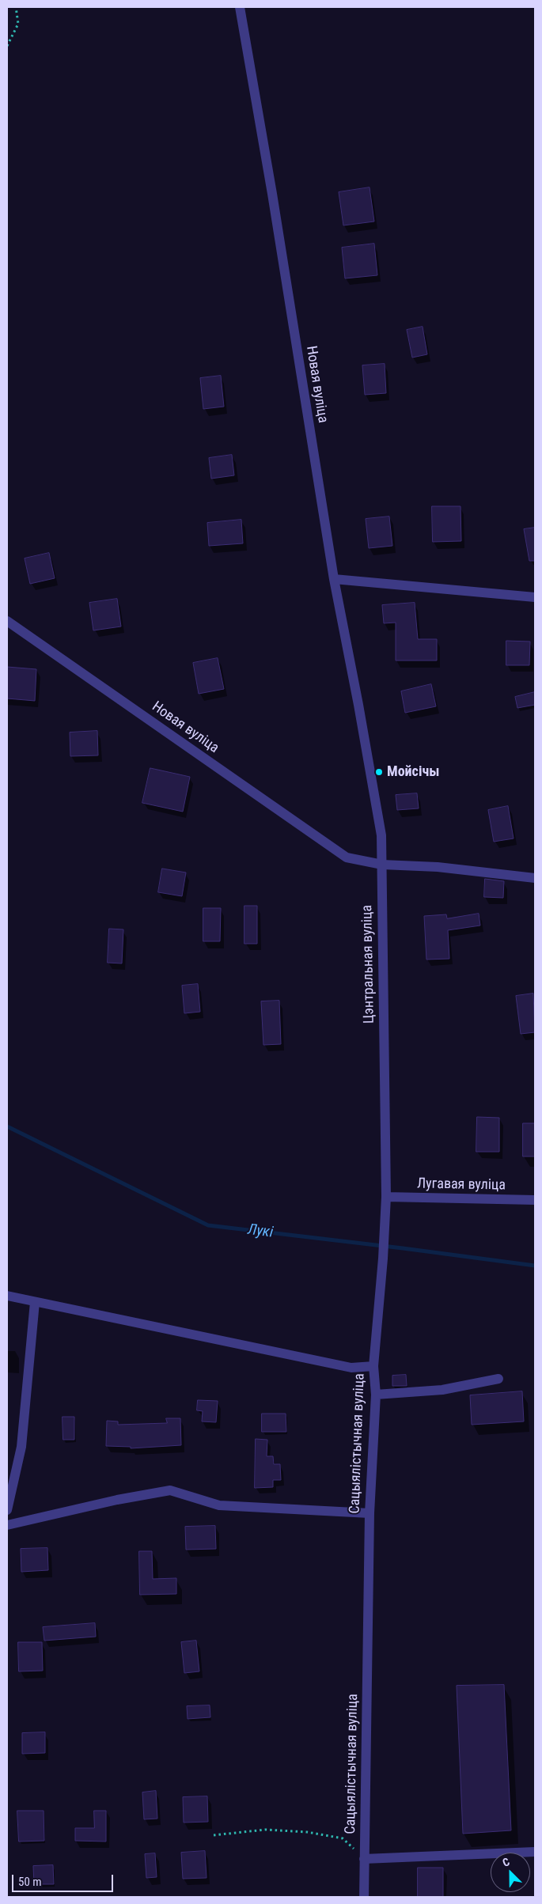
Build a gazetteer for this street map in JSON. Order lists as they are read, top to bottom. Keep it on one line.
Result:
{"streets":{"street":["Новая вуліца","Цэнтральная вуліца","Лугавая вуліца","Сацыялістычная вуліца"]},"crossings":[["Новая вуліца","Цэнтральная вуліца"],["Цэнтральная вуліца","Лугавая вуліца"],["Цэнтральная вуліца","Сацыялістычная вуліца"]],"water":["Лукі"],"places":["Мойсічы"],"scale_bar":"50 m","north":"top left"}
